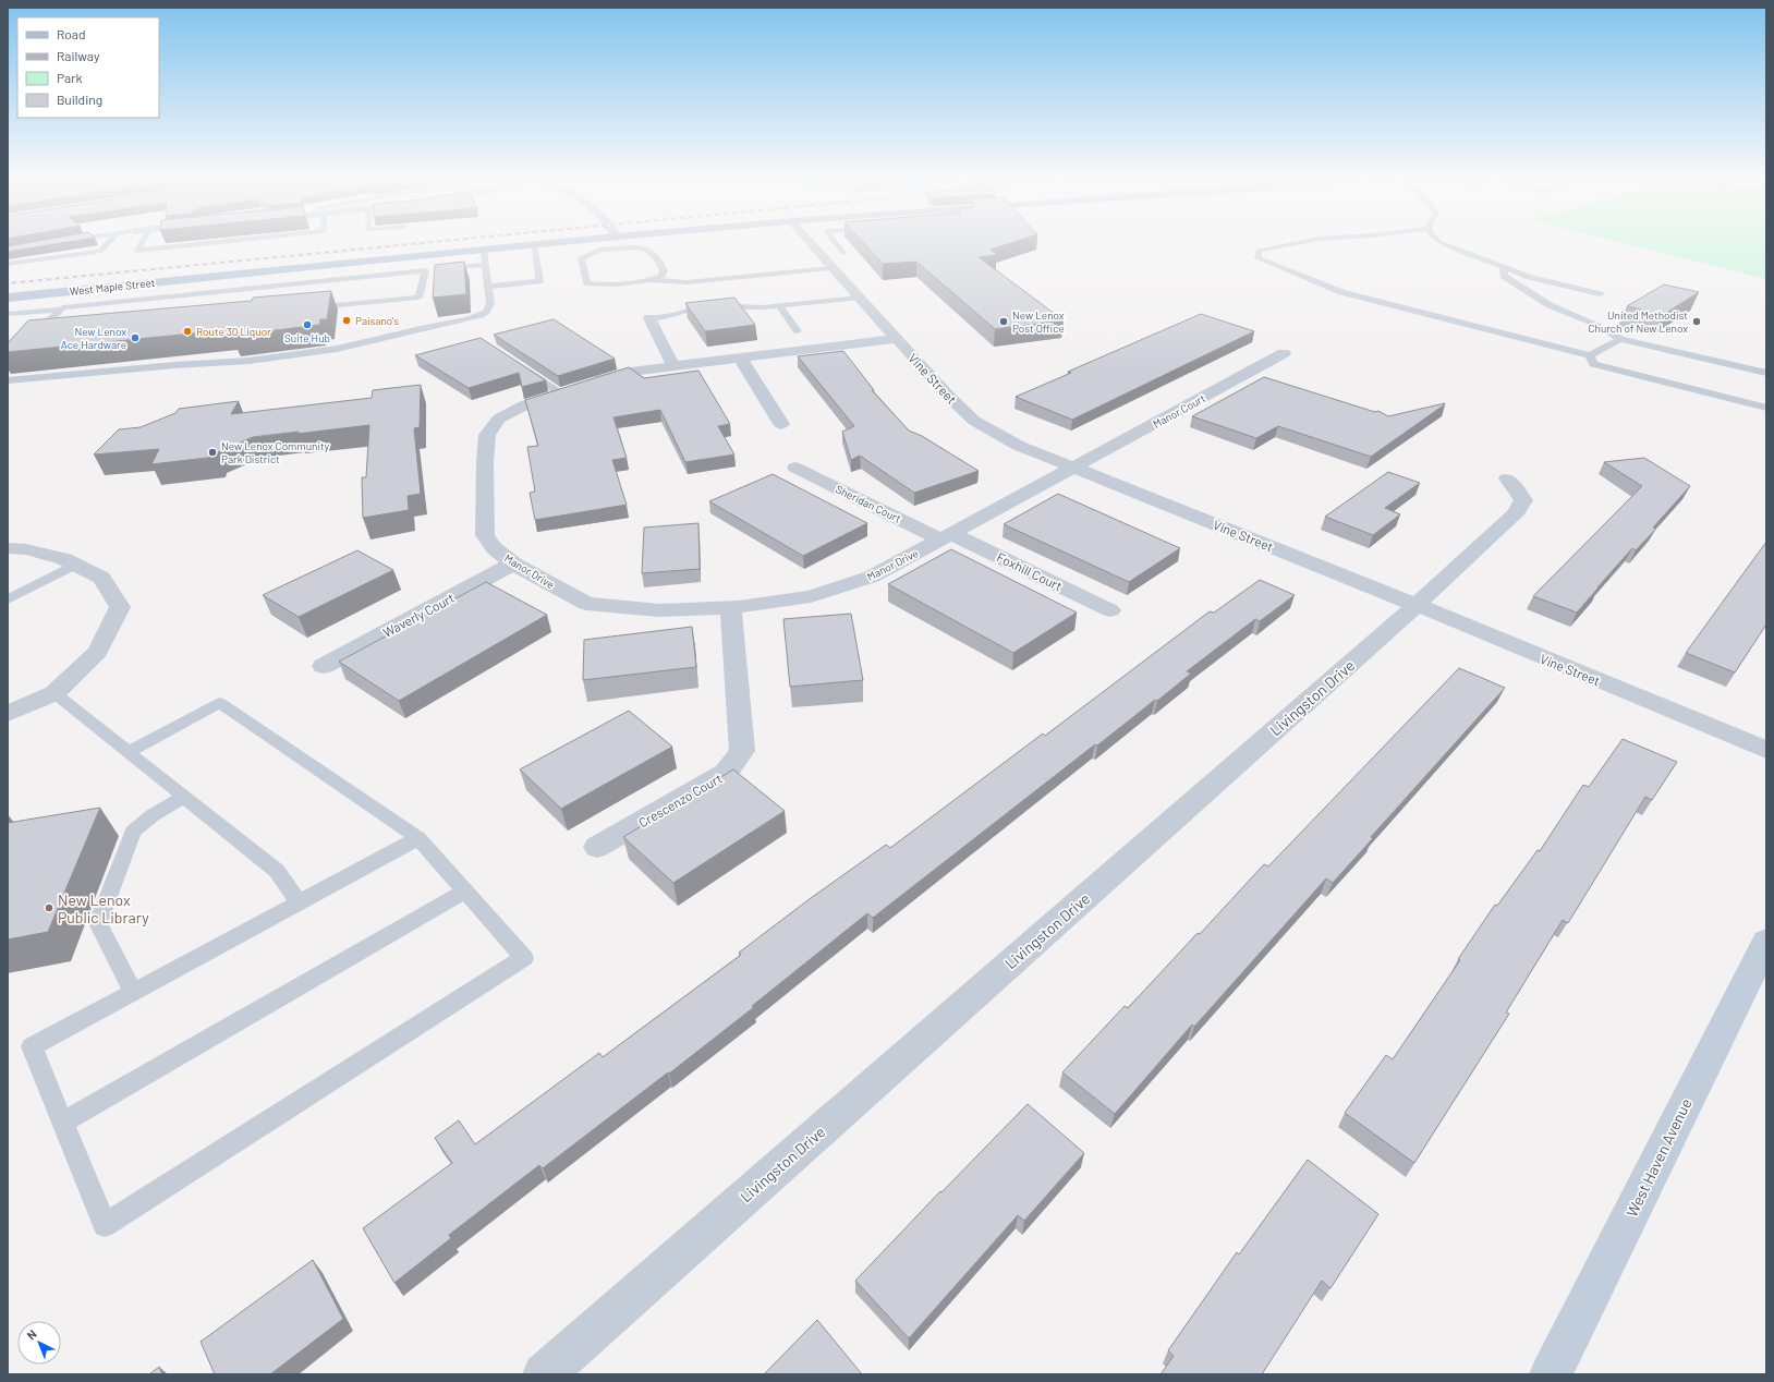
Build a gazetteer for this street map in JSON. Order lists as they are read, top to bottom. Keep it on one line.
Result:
{"streets":{"main road":["West Maple Street"],"street":["Vine Street","Manor Court","Sheridan Court","Manor Drive","Foxhill Court","Waverly Court","Livingston Drive","Crescenzo Court","West Haven Avenue"]},"crossings":[["Vine Street","Manor Court"],["Vine Street","Manor Drive"],["Vine Street","Livingston Drive"],["Manor Court","Manor Drive"],["Sheridan Court","Manor Drive"],["Sheridan Court","Foxhill Court"],["Manor Drive","Foxhill Court"],["Manor Drive","Waverly Court"],["Manor Drive","Crescenzo Court"]],"places":["Paisano's","New Lenox Post Office","United Methodist Church of New Lenox","Suite Hub","Route 30 Liquor","New Lenox Ace Hardware","New Lenox Community Park District","New Lenox Public Library"],"legend":["Road","Railway","Park","Building"],"north":"top left"}
